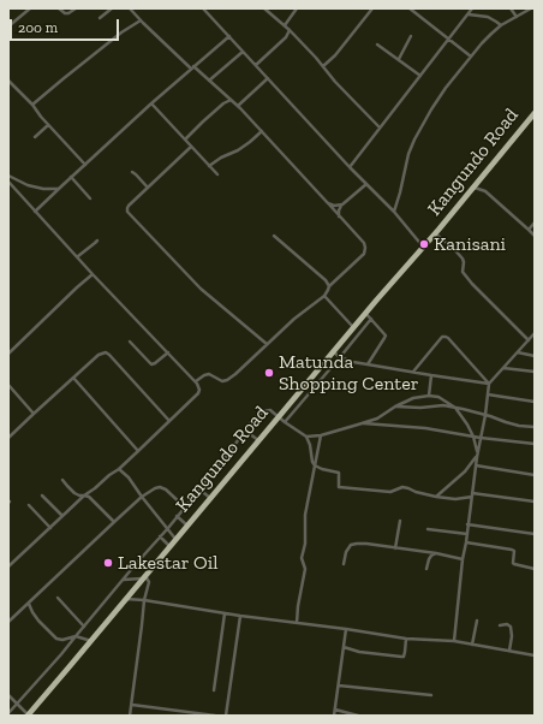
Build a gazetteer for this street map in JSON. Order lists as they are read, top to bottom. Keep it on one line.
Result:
{"streets":{"highway":["Kangundo Road"]},"places":["Kanisani","Matunda Shopping Center","Lakestar Oil"],"scale_bar":"200 m"}
